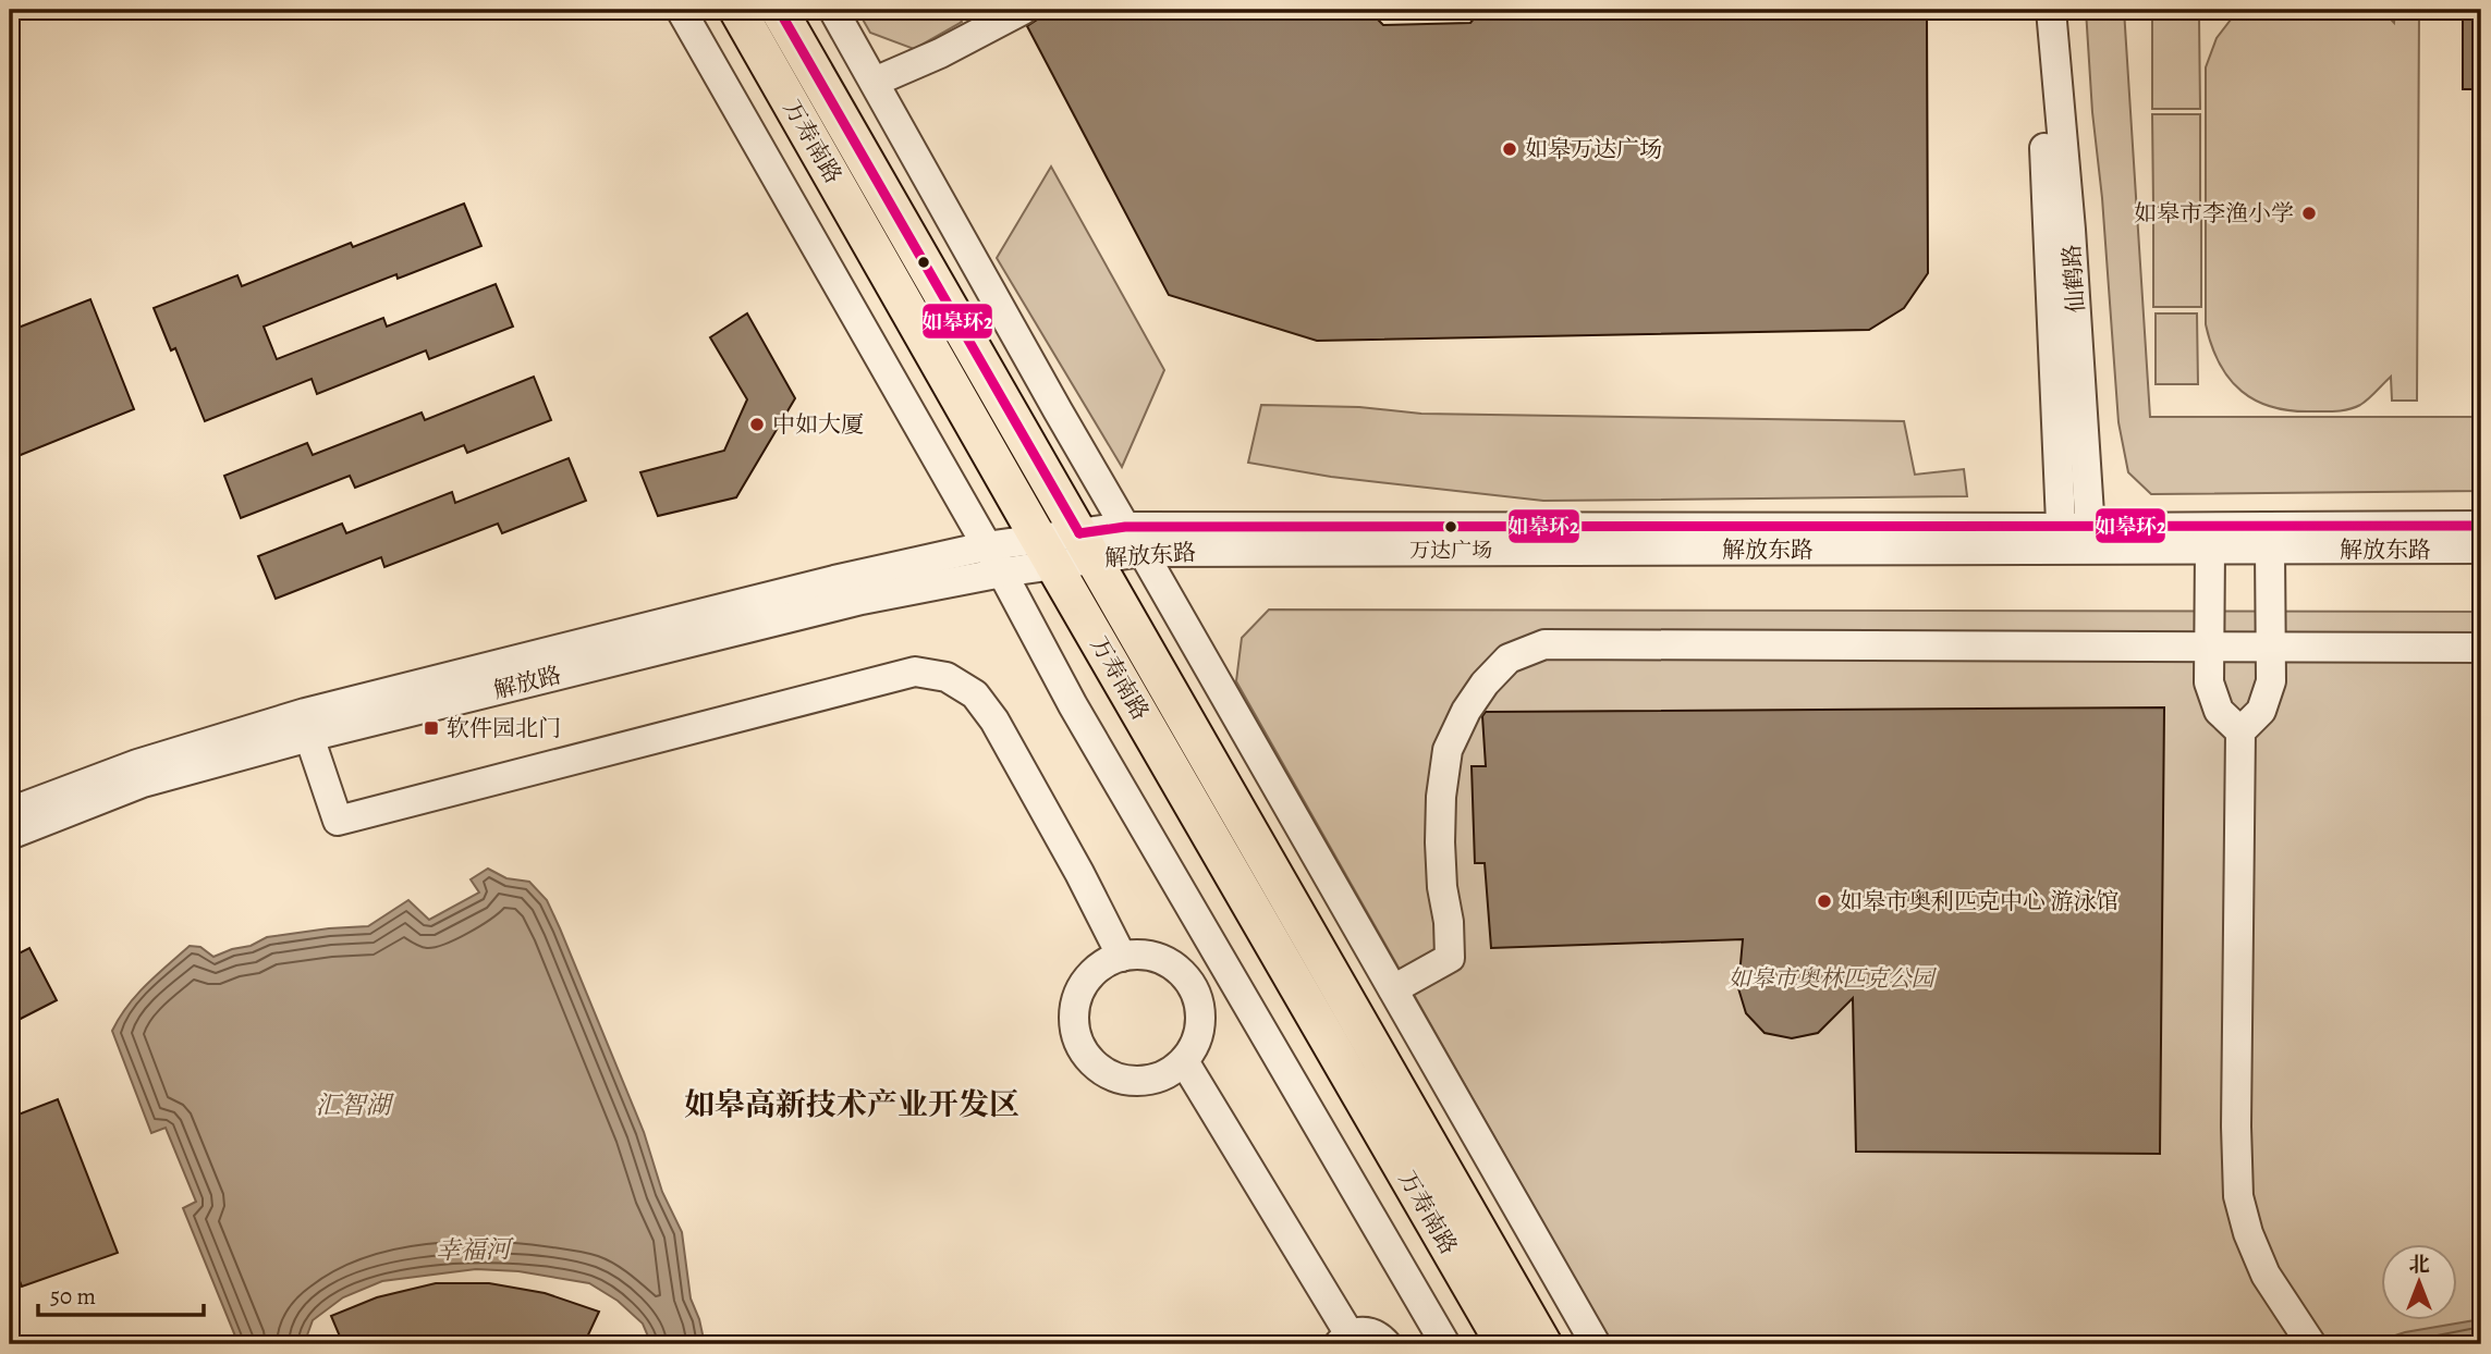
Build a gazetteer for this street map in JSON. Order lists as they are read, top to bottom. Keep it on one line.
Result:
{"streets":{"main road":["万寿南路"],"street":["仙鹤路","解放东路","解放路"]},"crossings":[["万寿南路","解放东路"],["万寿南路","解放路"],["仙鹤路","解放东路"],["解放东路","解放路"]],"districts":["如皋高新技术产业开发区"],"water":["汇智湖","幸福河"],"parks":["如皋市奥林匹克公园"],"places":{"other":["如皋万达广场","如皋市李渔小学","中如大厦","万达广场","如皋市奥利匹克中心 游泳馆"],"transit":["软件园北门"]},"lines":["transit line 如皋环2"],"scale_bar":"50 m","north":"top"}
